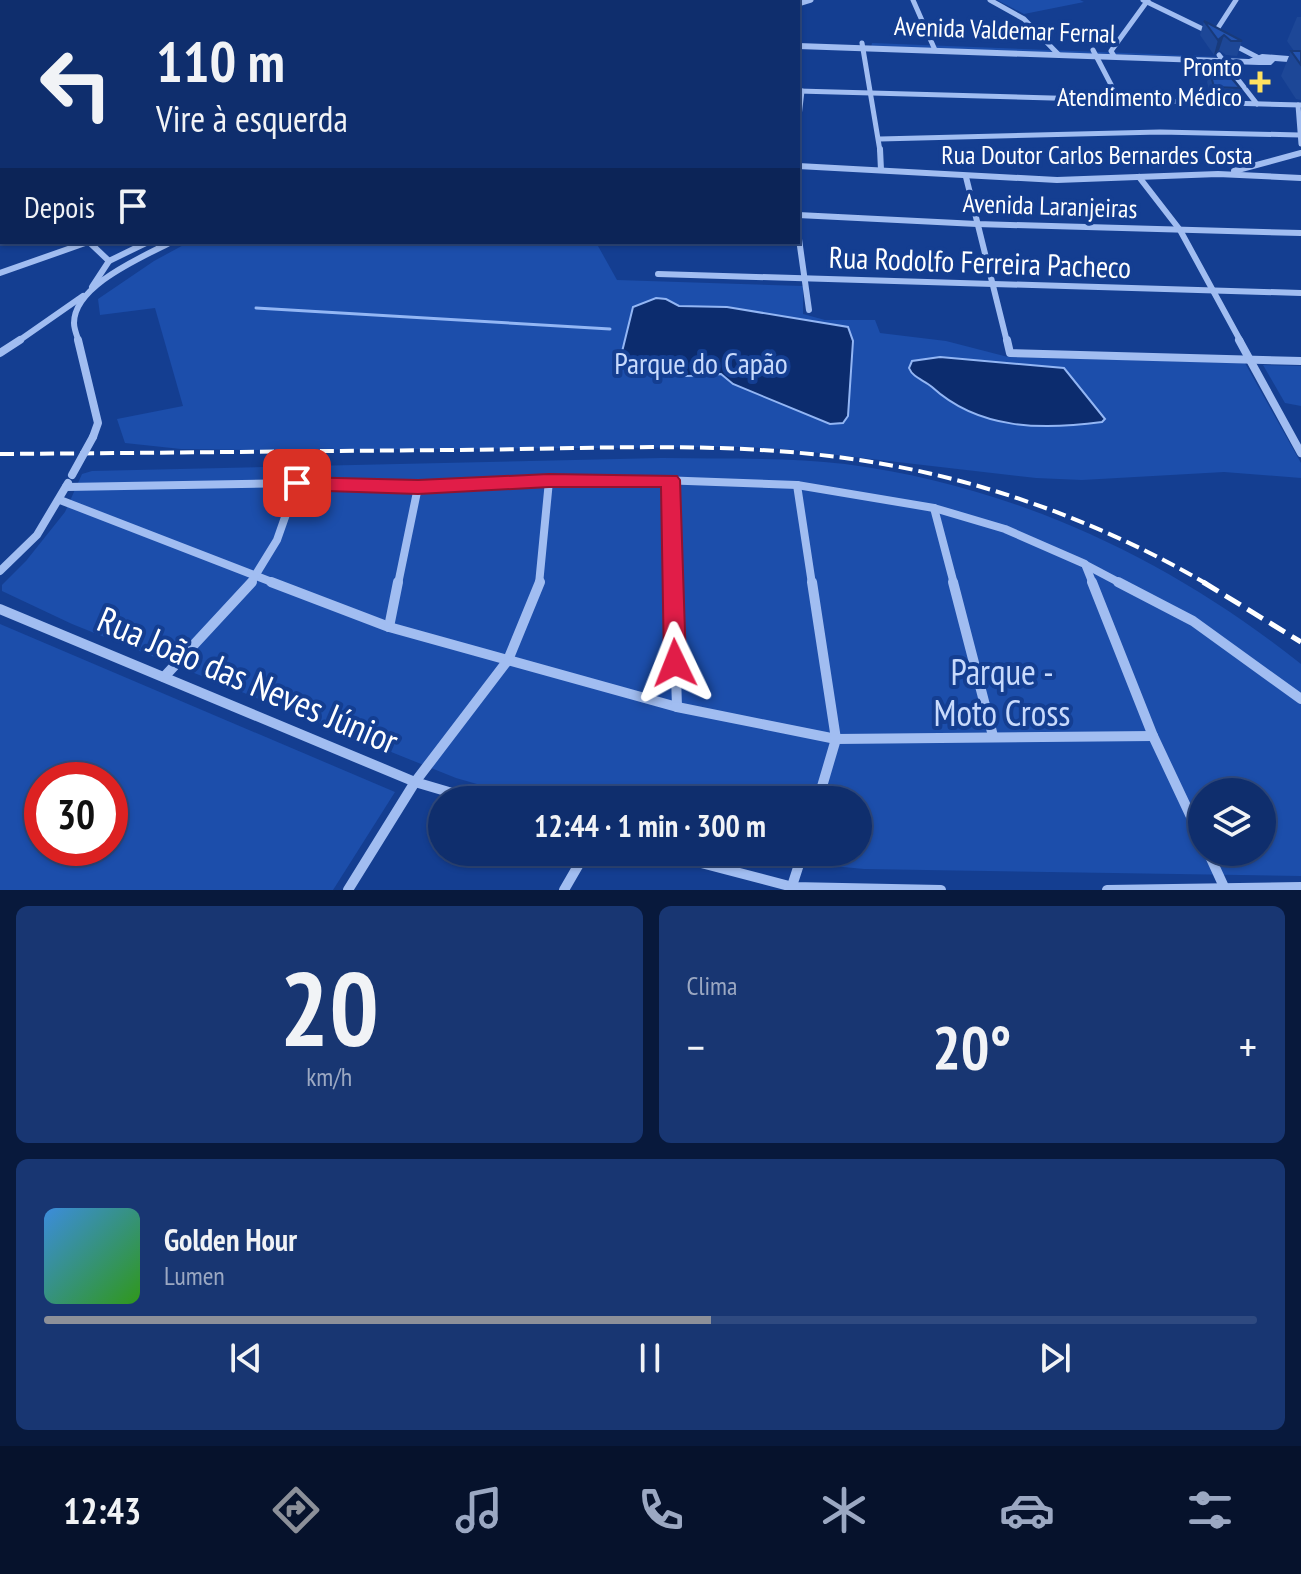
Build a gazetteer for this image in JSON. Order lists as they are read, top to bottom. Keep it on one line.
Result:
{"streets":{"street":["Avenida Valdemar Fernal","Rua Doutor Carlos Bernardes Costa","Avenida Laranjeiras","Rua Rodolfo Ferreira Pacheco","Rua João das Neves Júnior"]},"parks":["Parque do Capão","Parque - Moto Cross"],"places":{"health":["Pronto Atendimento Médico"]},"page":{"turn":["110 m","Vire à esquerda"],"then":"Depois","limit":"30","trip":"12:44 · 1 min · 300 m","tile":[["20","km/h"],"Clima"],"heat":["−","20°","+"],"song":["Golden Hour","Lumen"],"tabs":"12:43"}}
